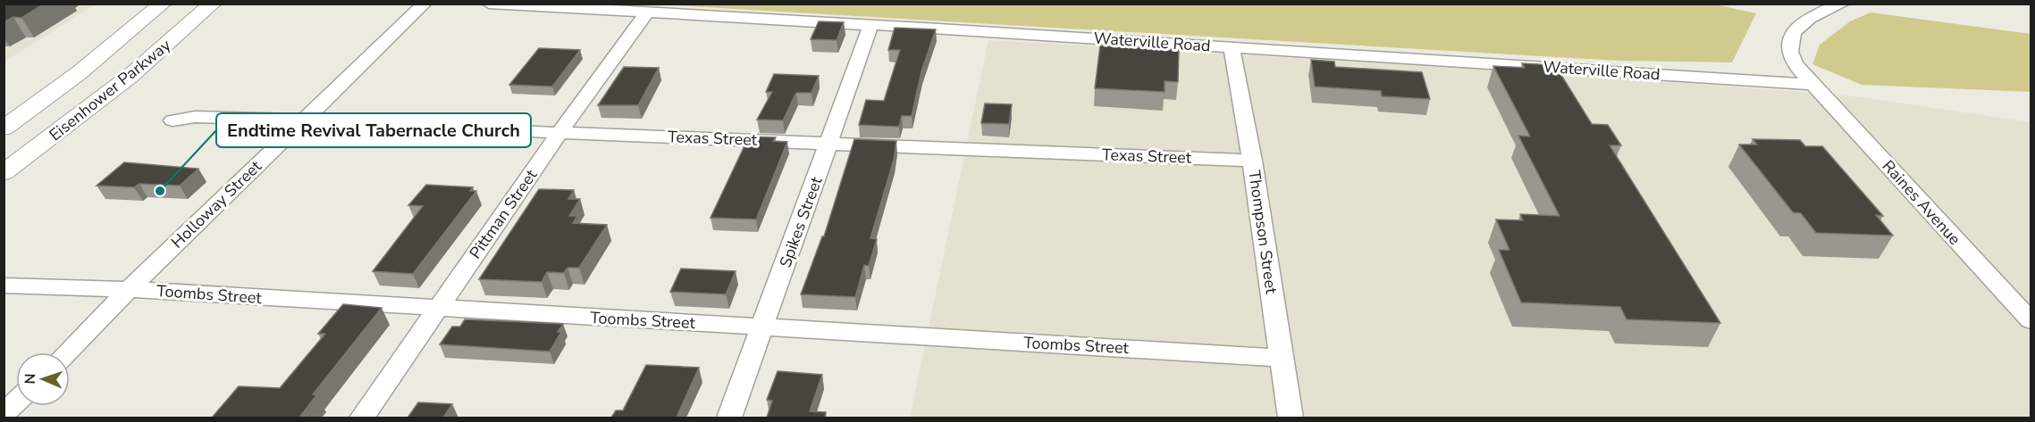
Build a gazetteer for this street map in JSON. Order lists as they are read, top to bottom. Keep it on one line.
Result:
{"streets":{"street":["Waterville Road","Eisenhower Parkway","Texas Street","Raines Avenue","Holloway Street","Pittman Street","Spikes Street","Thompson Street","Toombs Street"]},"crossings":[["Waterville Road","Raines Avenue"],["Waterville Road","Pittman Street"],["Waterville Road","Spikes Street"],["Waterville Road","Thompson Street"],["Texas Street","Holloway Street"],["Texas Street","Pittman Street"],["Texas Street","Spikes Street"],["Texas Street","Thompson Street"],["Holloway Street","Toombs Street"],["Pittman Street","Toombs Street"],["Spikes Street","Toombs Street"],["Thompson Street","Toombs Street"]],"places":["Endtime Revival Tabernacle Church"],"north":"left"}
